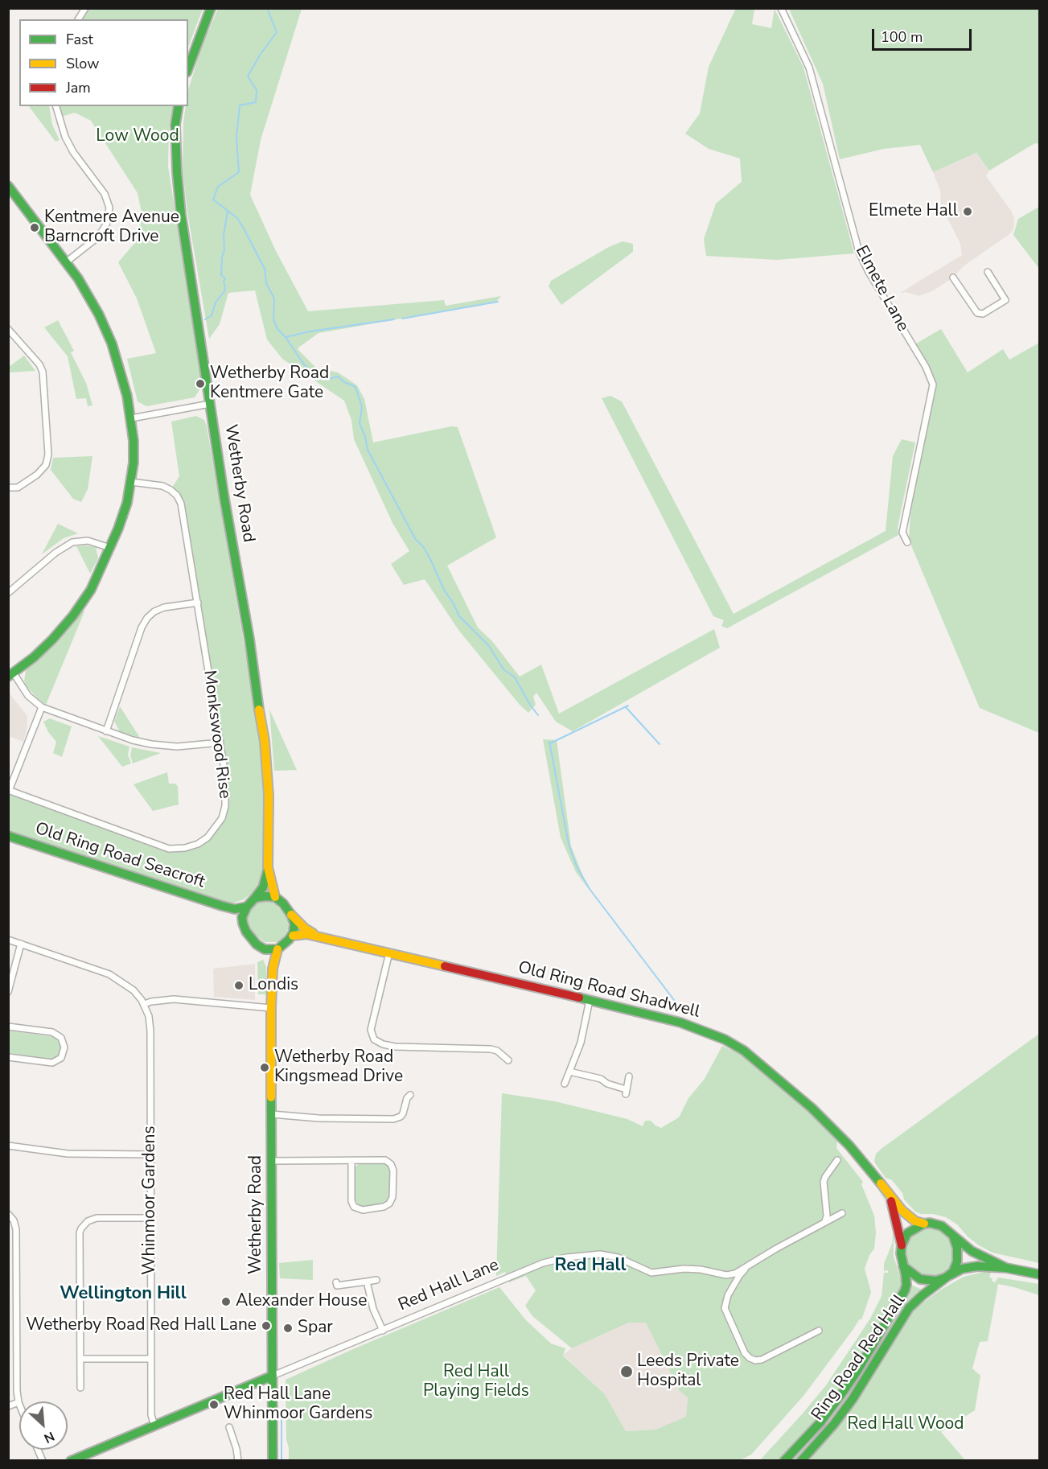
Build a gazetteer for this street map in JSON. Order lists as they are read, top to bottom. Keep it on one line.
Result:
{"streets":{"main road":["Wetherby Road","Old Ring Road Seacroft","Old Ring Road Shadwell","Red Hall Lane","Ring Road Red Hall"],"street":["Elmete Lane","Monkswood Rise","Whinmoor Gardens"]},"crossings":[["Wetherby Road","Old Ring Road Seacroft"],["Wetherby Road","Old Ring Road Shadwell"],["Wetherby Road","Red Hall Lane"],["Old Ring Road Seacroft","Old Ring Road Shadwell"],["Old Ring Road Shadwell","Ring Road Red Hall"],["Whinmoor Gardens","Red Hall Lane"]],"districts":["Red Hall","Wellington Hill"],"parks":["Low Wood","Red Hall Playing Fields","Red Hall Wood"],"places":["Elmete Hall","Kentmere Avenue Barncroft Drive","Wetherby Road Kentmere Gate","Londis","Wetherby Road Kingsmead Drive","Alexander House","Wetherby Road Red Hall Lane","Spar","Leeds Private Hospital","Red Hall Lane Whinmoor Gardens"],"legend":["Fast","Slow","Jam"],"scale_bar":"100 m","north":"bottom right"}
